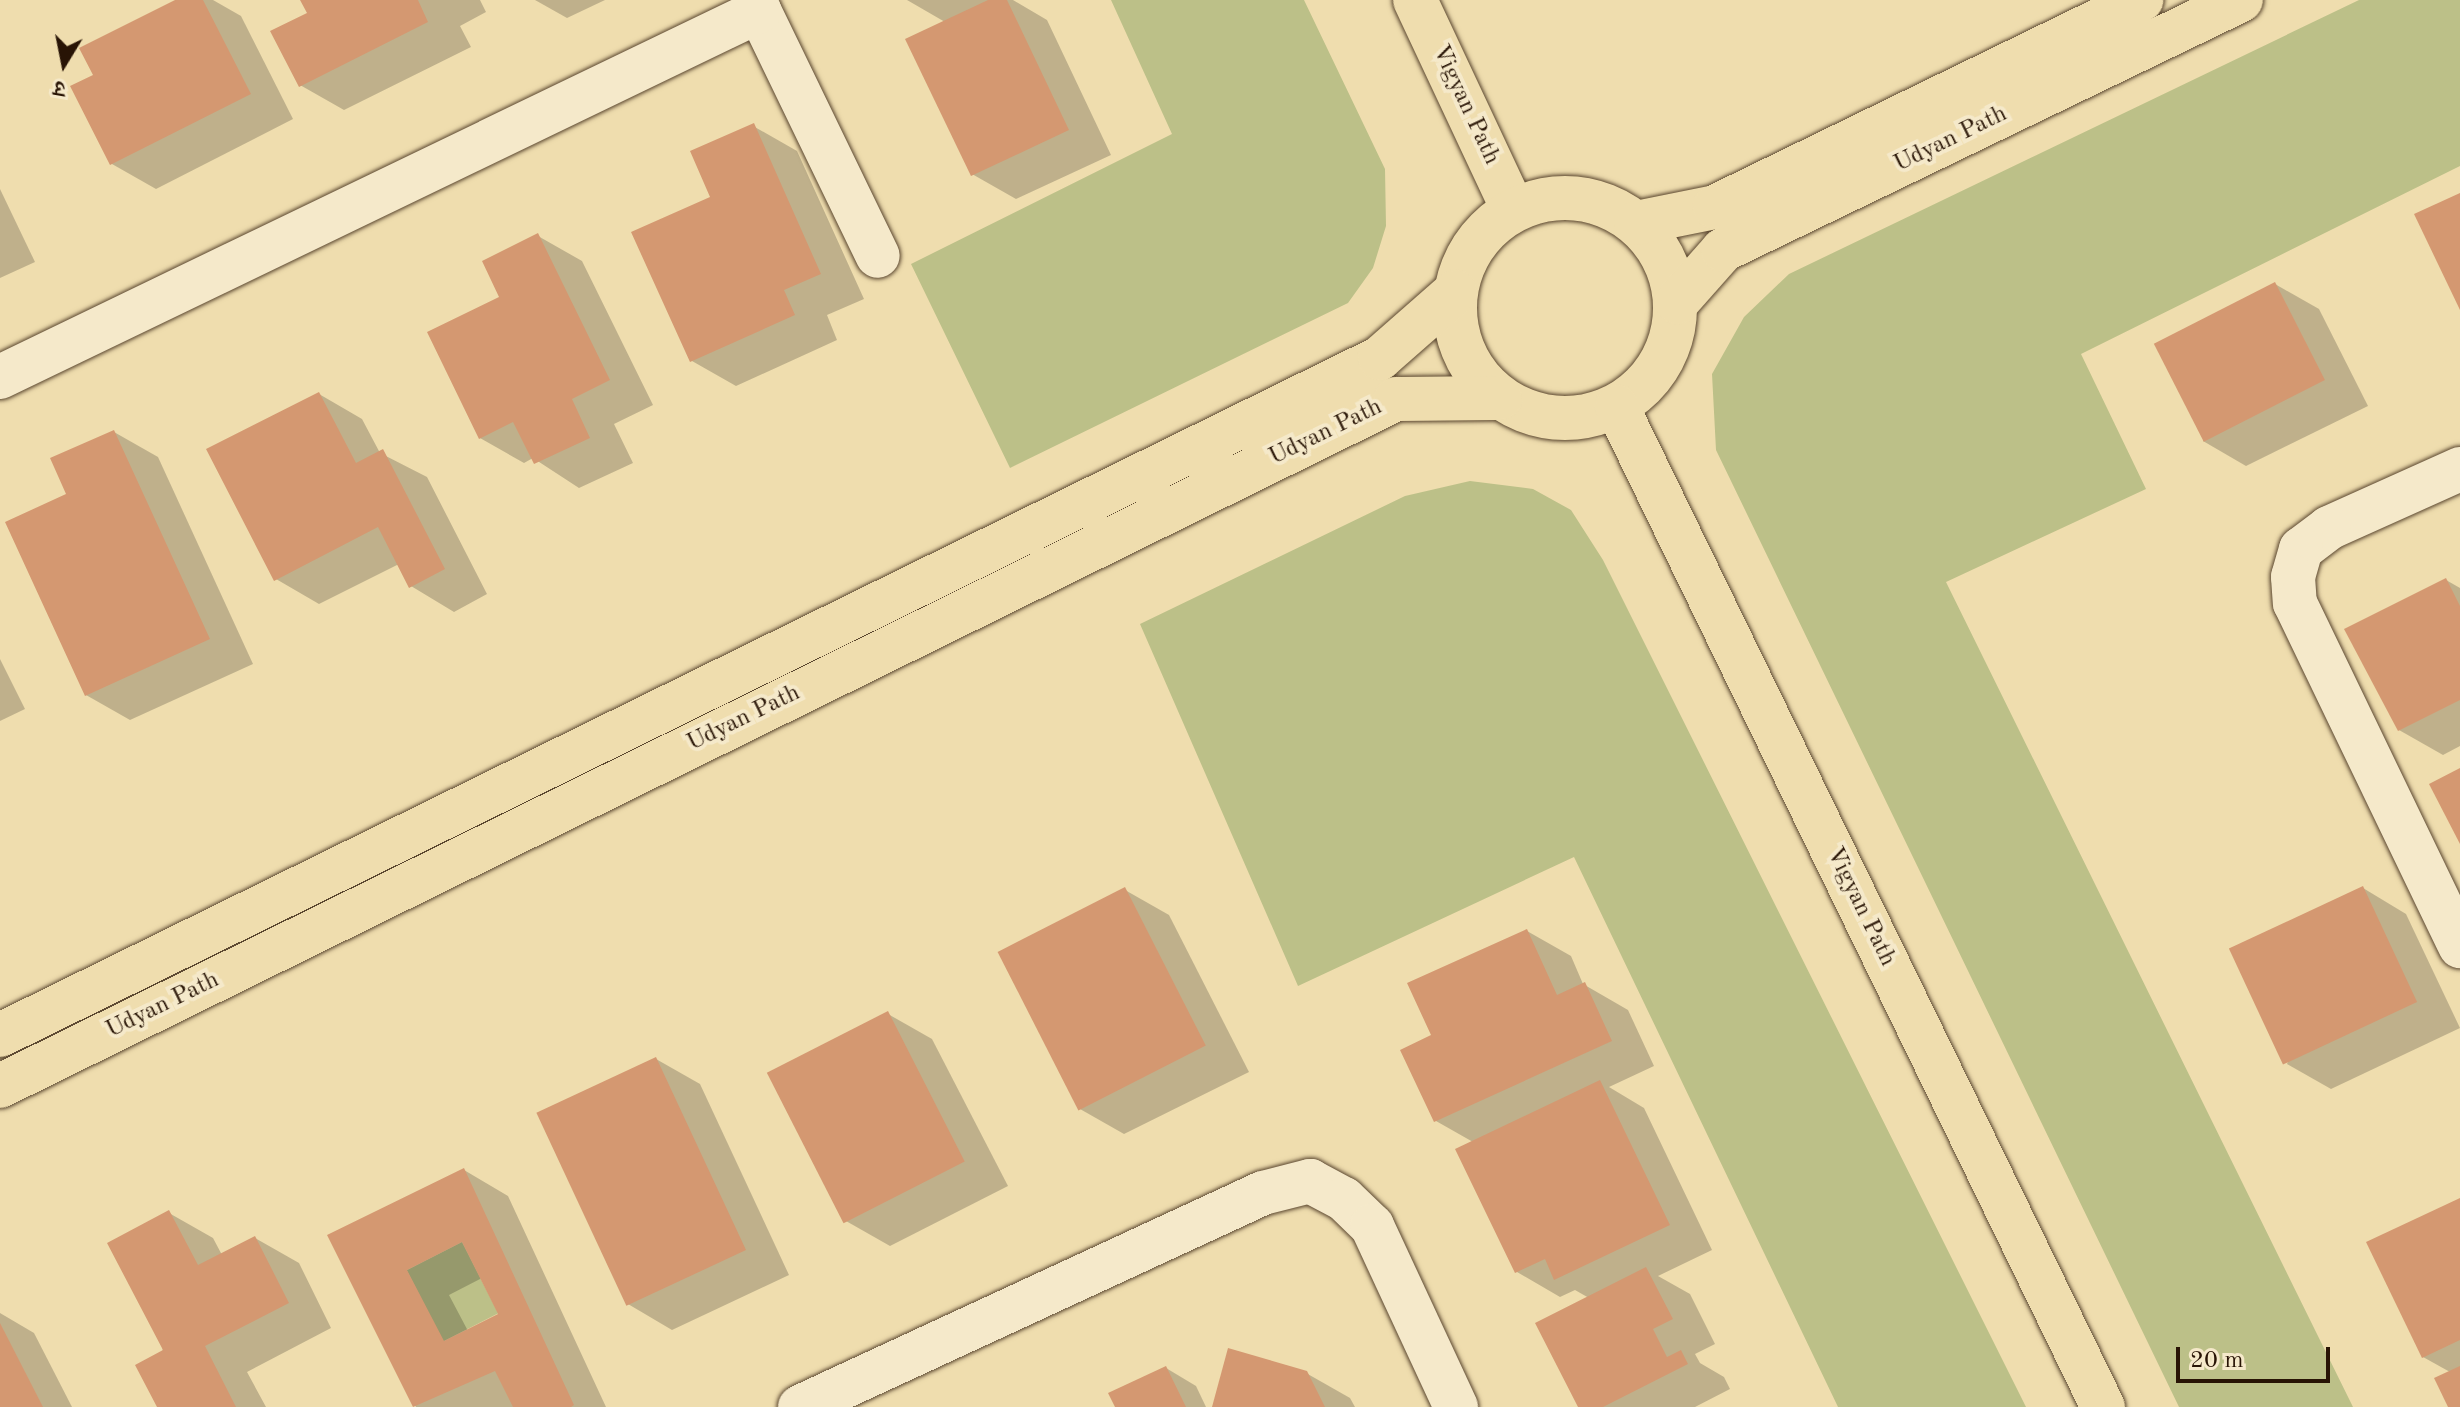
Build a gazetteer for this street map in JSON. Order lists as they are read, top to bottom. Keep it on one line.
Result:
{"streets":{"main road":["Vigyan Path","Udyan Path"]},"crossings":[["Vigyan Path","Udyan Path"]],"scale_bar":"20 m","north":"bottom"}
